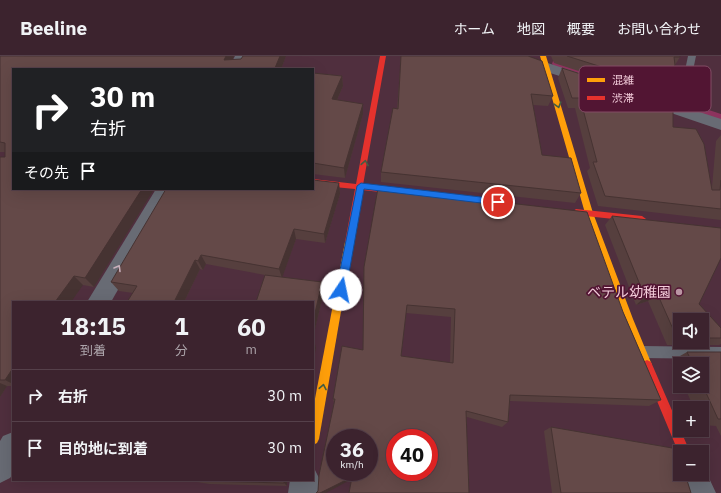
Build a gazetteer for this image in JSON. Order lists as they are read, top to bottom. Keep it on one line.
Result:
{"places":["ベテル幼稚園"],"legend":["混雑","渋滞"],"page":{"header":"Beeline","nav":["ホーム","地図","概要","お問い合わせ"],"turn":["30 m","右折"],"then":"その先","eta":["18:15","到着","1","分","60","m"],"map_buttons":["+","−"],"list":[{"name":"右折","value":"30 m"},{"name":"目的地に到着","value":"30 m"}],"speed":"36 km/h","limit":"40"}}
